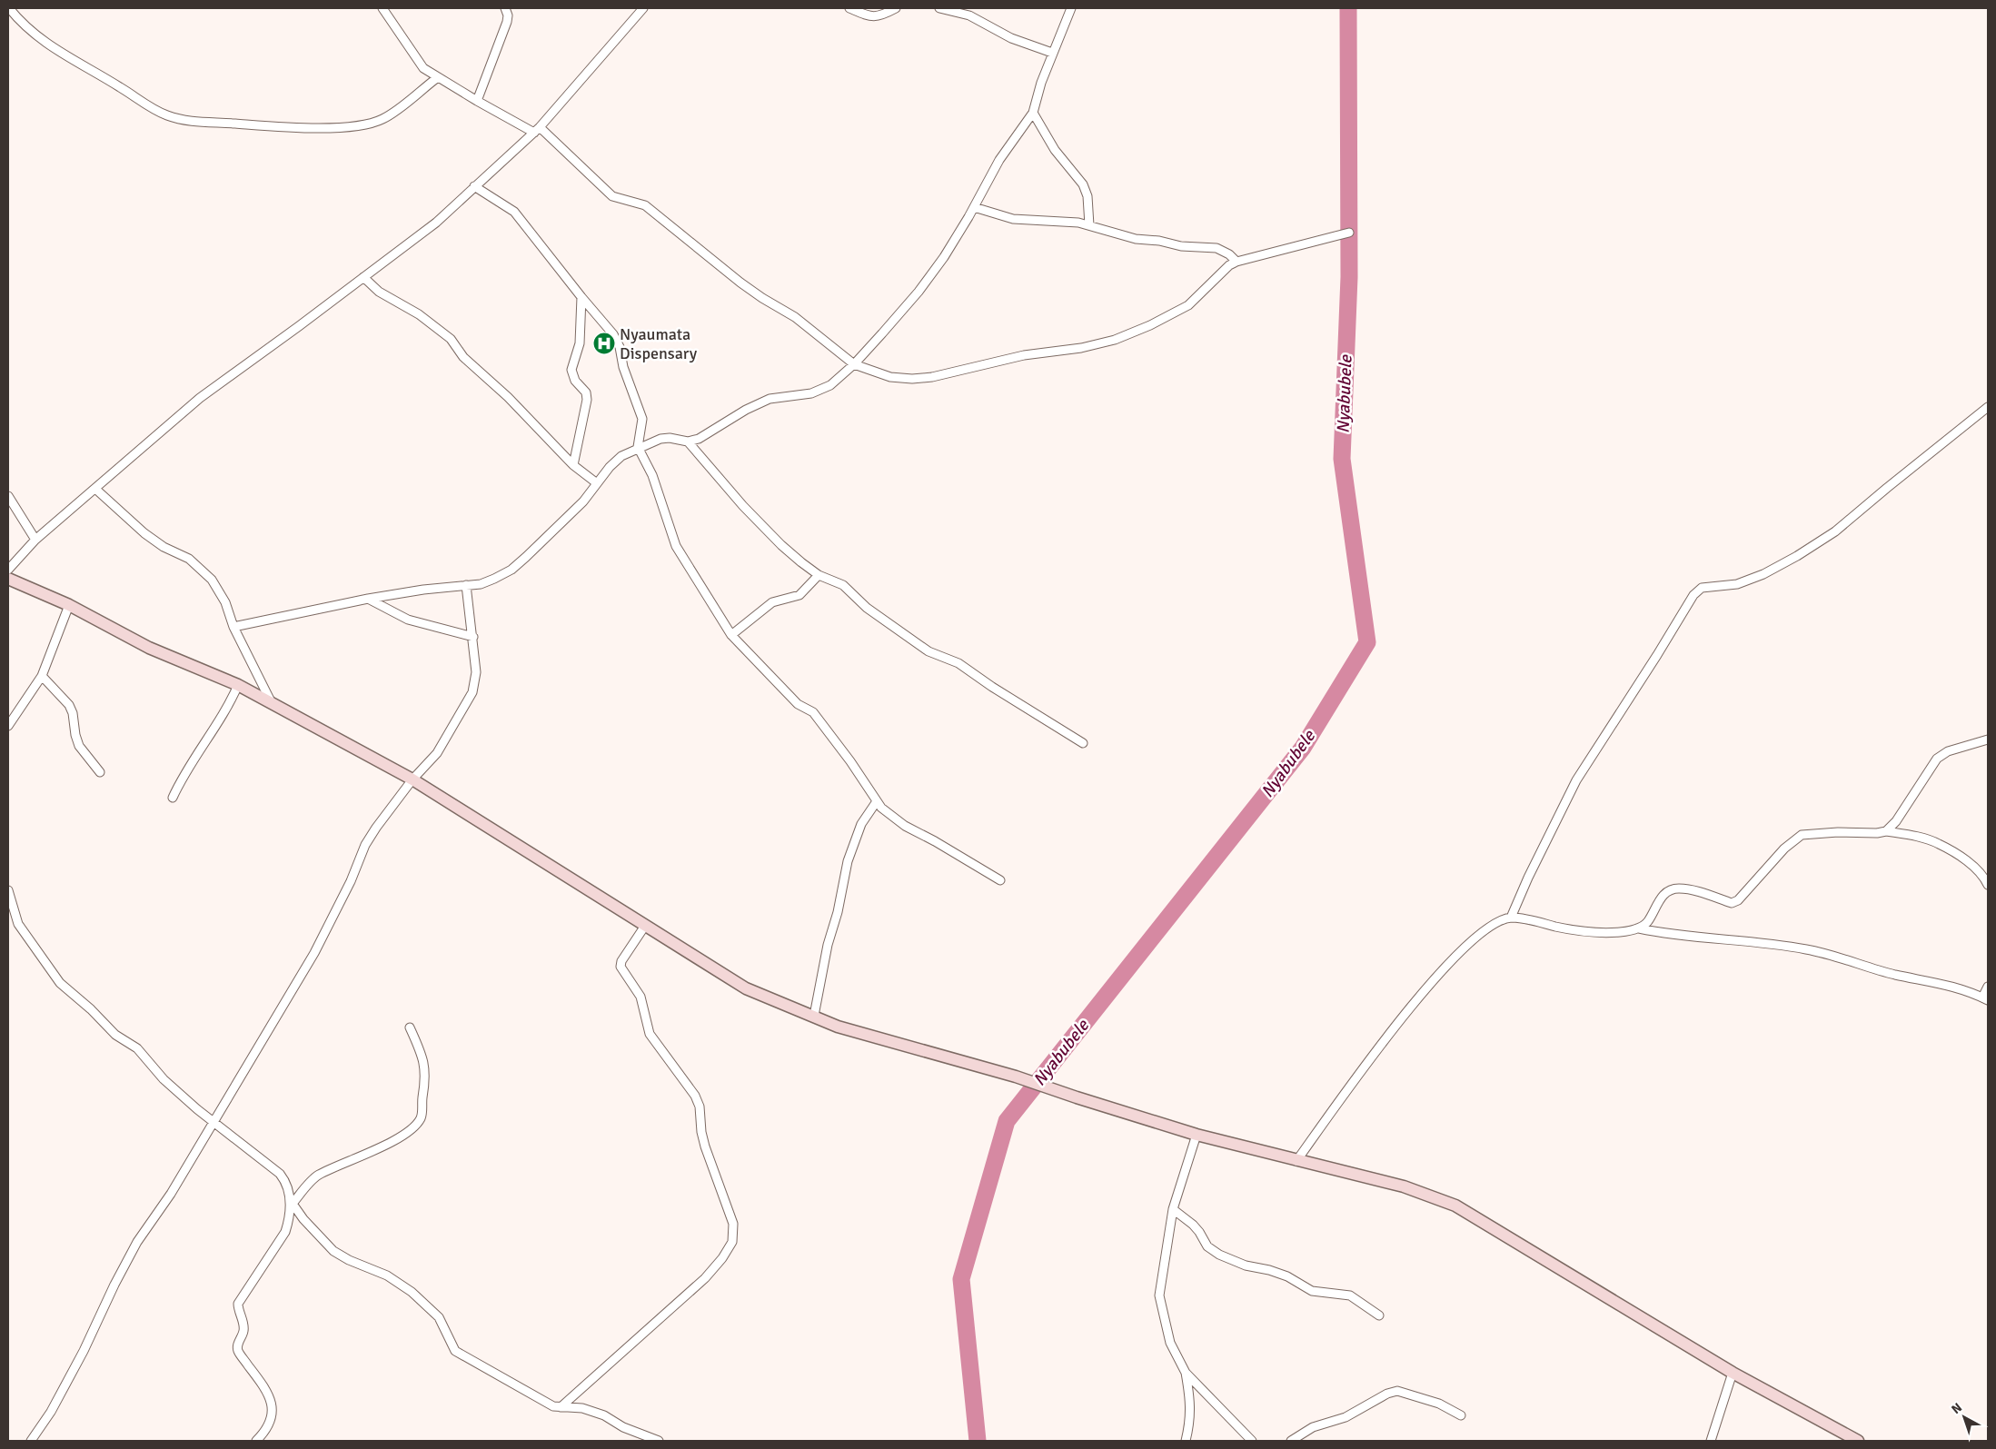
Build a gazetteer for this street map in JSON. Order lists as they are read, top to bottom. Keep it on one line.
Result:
{"water":["Nyabubele"],"places":{"hospital":["Nyaumata Dispensary"]},"north":"top left"}
